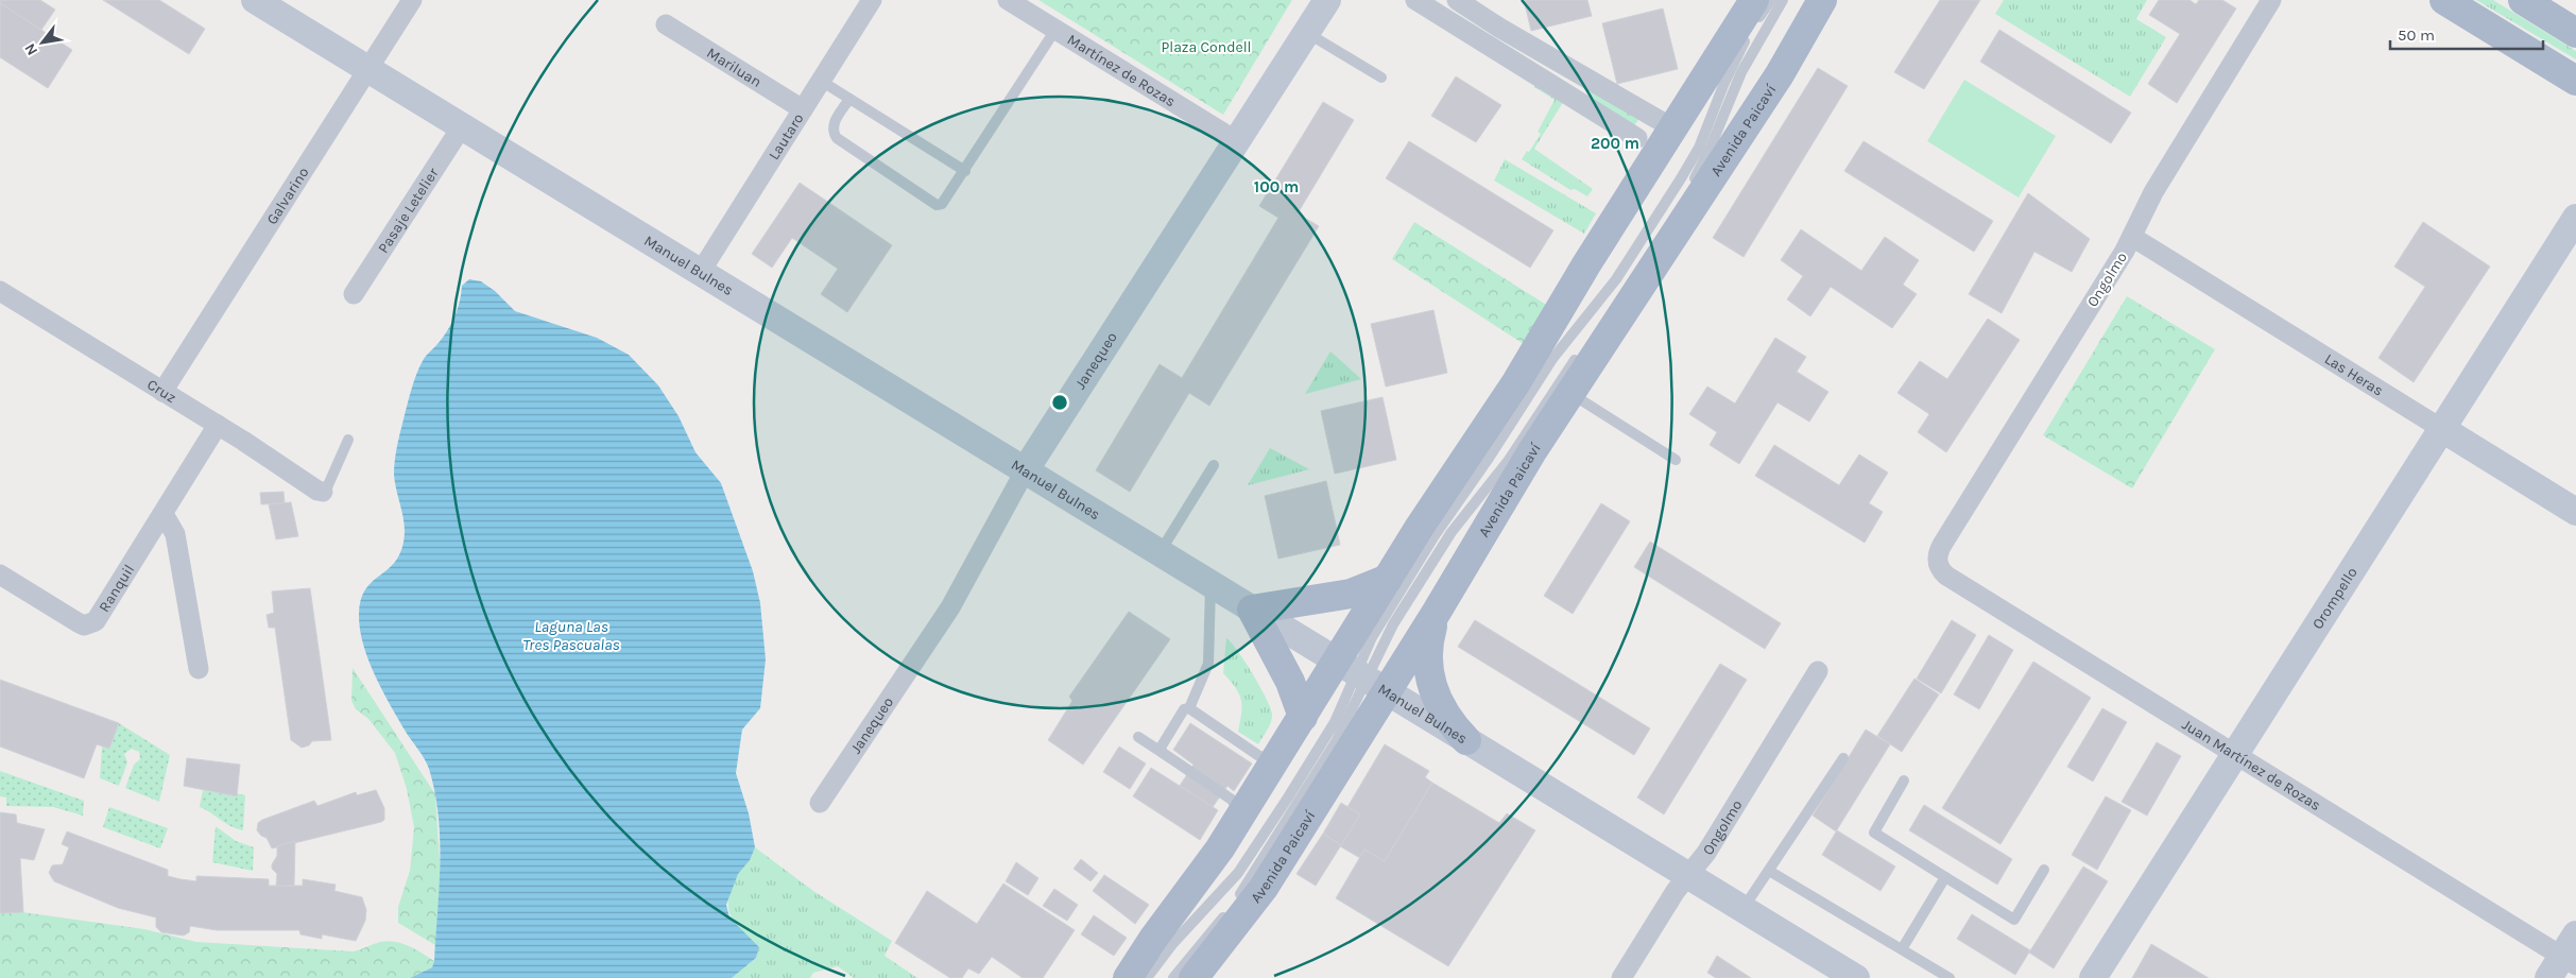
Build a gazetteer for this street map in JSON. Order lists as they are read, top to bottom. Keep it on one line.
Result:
{"streets":{"main road":["Avenida Paicaví","Manuel Bulnes","Janequeo","Las Heras","Orompello"],"street":["Mariluan","Martínez de Rozas","Lautaro","Galvarino","Pasaje Letelier","Ongolmo","Cruz","Ranquil","Juan Martínez de Rozas"]},"crossings":[["Mariluan","Lautaro"],["Martínez de Rozas","Janequeo"],["Avenida Paicaví","Manuel Bulnes"],["Lautaro","Manuel Bulnes"],["Galvarino","Manuel Bulnes"],["Galvarino","Cruz"],["Pasaje Letelier","Manuel Bulnes"],["Manuel Bulnes","Ongolmo"],["Manuel Bulnes","Janequeo"],["Ongolmo","Las Heras"],["Ongolmo","Juan Martínez de Rozas"],["Las Heras","Orompello"],["Cruz","Ranquil"],["Orompello","Juan Martínez de Rozas"]],"water":["Laguna Las Tres Pascualas"],"parks":["Plaza Condell"],"scale_bar":"50 m","north":"bottom left","rings":["200 m","100 m"]}
